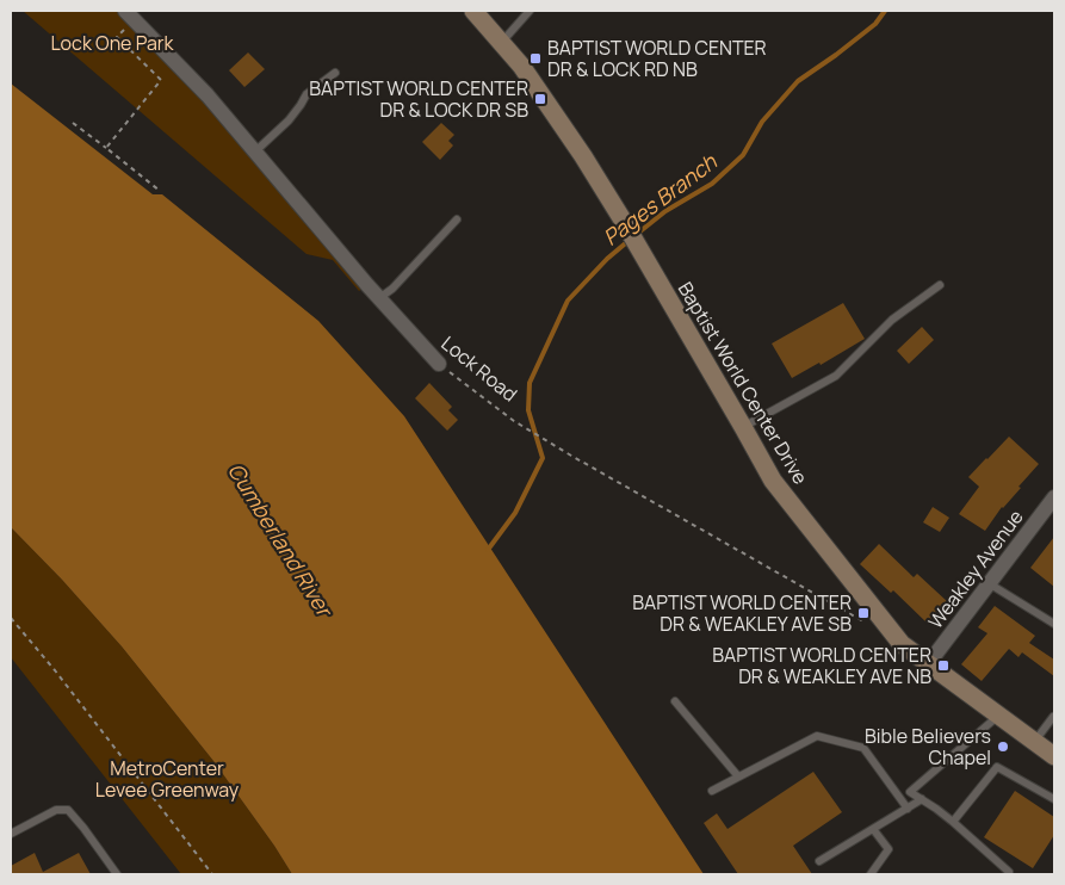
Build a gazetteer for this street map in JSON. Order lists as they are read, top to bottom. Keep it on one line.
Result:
{"streets":{"street":["Lock Road","Baptist World Center Drive","Weakley Avenue"]},"crossings":[["Baptist World Center Drive","Weakley Avenue"]],"water":["Pages Branch","Cumberland River"],"parks":["Lock One Park","MetroCenter Levee Greenway"],"places":{"transit":["BAPTIST WORLD CENTER DR & LOCK RD NB","BAPTIST WORLD CENTER DR & LOCK DR SB","BAPTIST WORLD CENTER DR & WEAKLEY AVE SB","BAPTIST WORLD CENTER DR & WEAKLEY AVE NB"],"other":["Bible Believers Chapel"]}}
